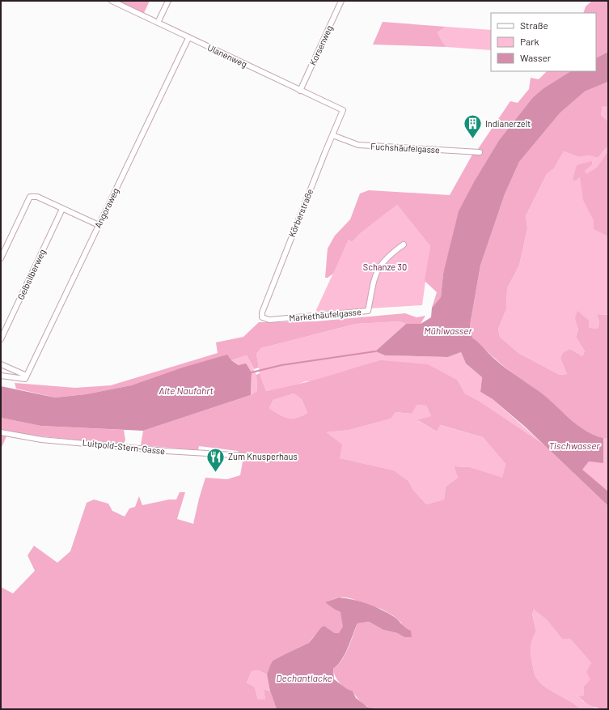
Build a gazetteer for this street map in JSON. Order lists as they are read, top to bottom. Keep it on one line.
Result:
{"streets":{"street":["Korsenweg","Ulanenweg","Fuchshäufelgasse","Angoraweg","Körberstraße","Gelbsilberweg","Markethäufelgasse","Luitpold-Stern-Gasse"]},"crossings":[["Korsenweg","Ulanenweg"],["Ulanenweg","Angoraweg"],["Ulanenweg","Körberstraße"],["Fuchshäufelgasse","Körberstraße"],["Körberstraße","Markethäufelgasse"]],"water":["Mühlwasser","Alte Naufahrt","Tischwasser","Dechantlacke"],"parks":["Schanze 30"],"places":{"building":["Indianerzelt"],"restaurant":["Zum Knusperhaus"]},"legend":["Straße","Park","Wasser"]}
